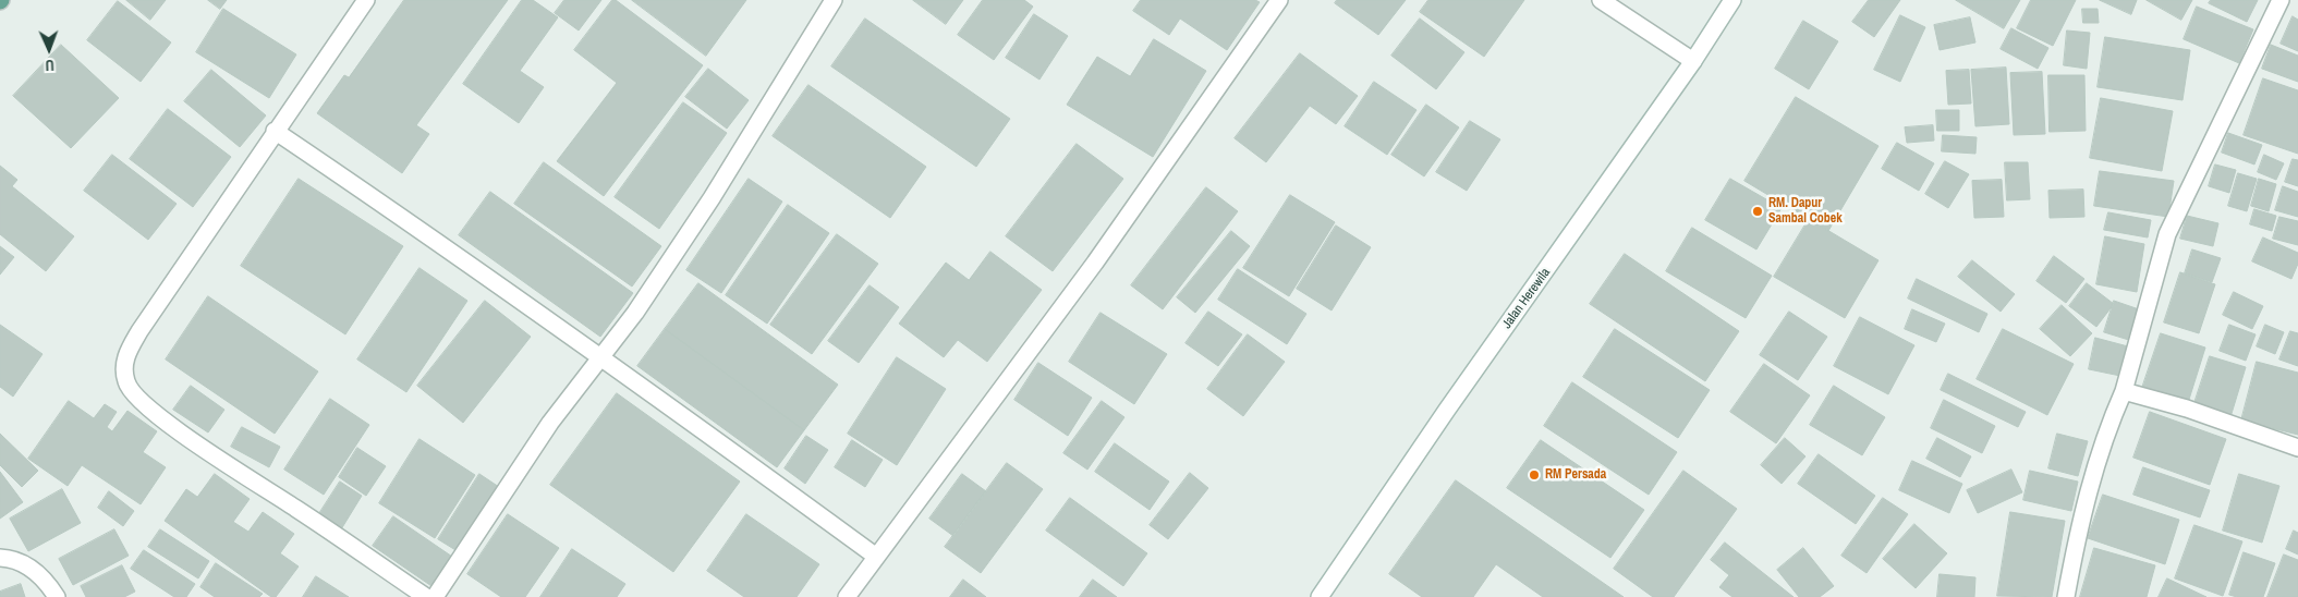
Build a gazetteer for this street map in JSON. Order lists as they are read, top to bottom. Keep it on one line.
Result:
{"streets":{"street":["Jalan Herewila"]},"places":["RM. Dapur Sambal Cobek","RM Persada"],"north":"bottom"}
